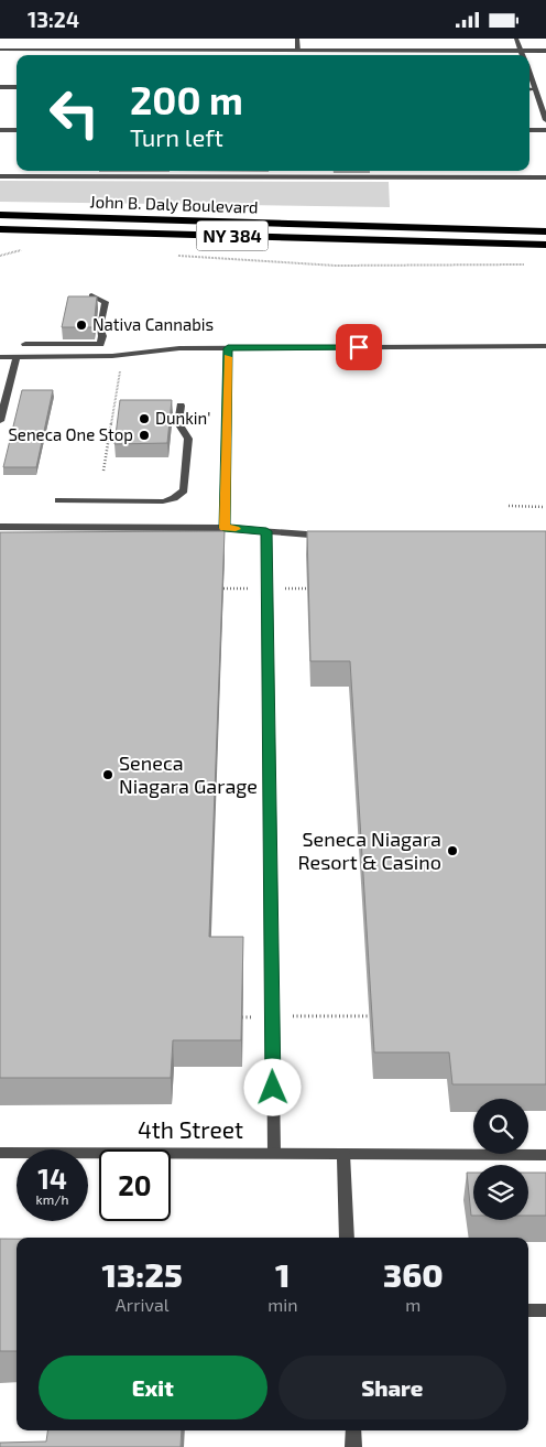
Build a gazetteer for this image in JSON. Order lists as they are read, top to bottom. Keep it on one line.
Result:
{"streets":{"highway":["John B. Daly Boulevard","NY 384"],"street":["4th Street"]},"places":["Nativa Cannabis","Dunkin'","Seneca One Stop","Seneca Niagara Garage","Seneca Niagara Resort & Casino"],"page":{"status":"13:24","turn":["200 m","Turn left"],"speed":"14 km/h","limit":"20","eta":["13:25","Arrival","1","min","360","m"],"buttons":["Exit","Share"]}}
